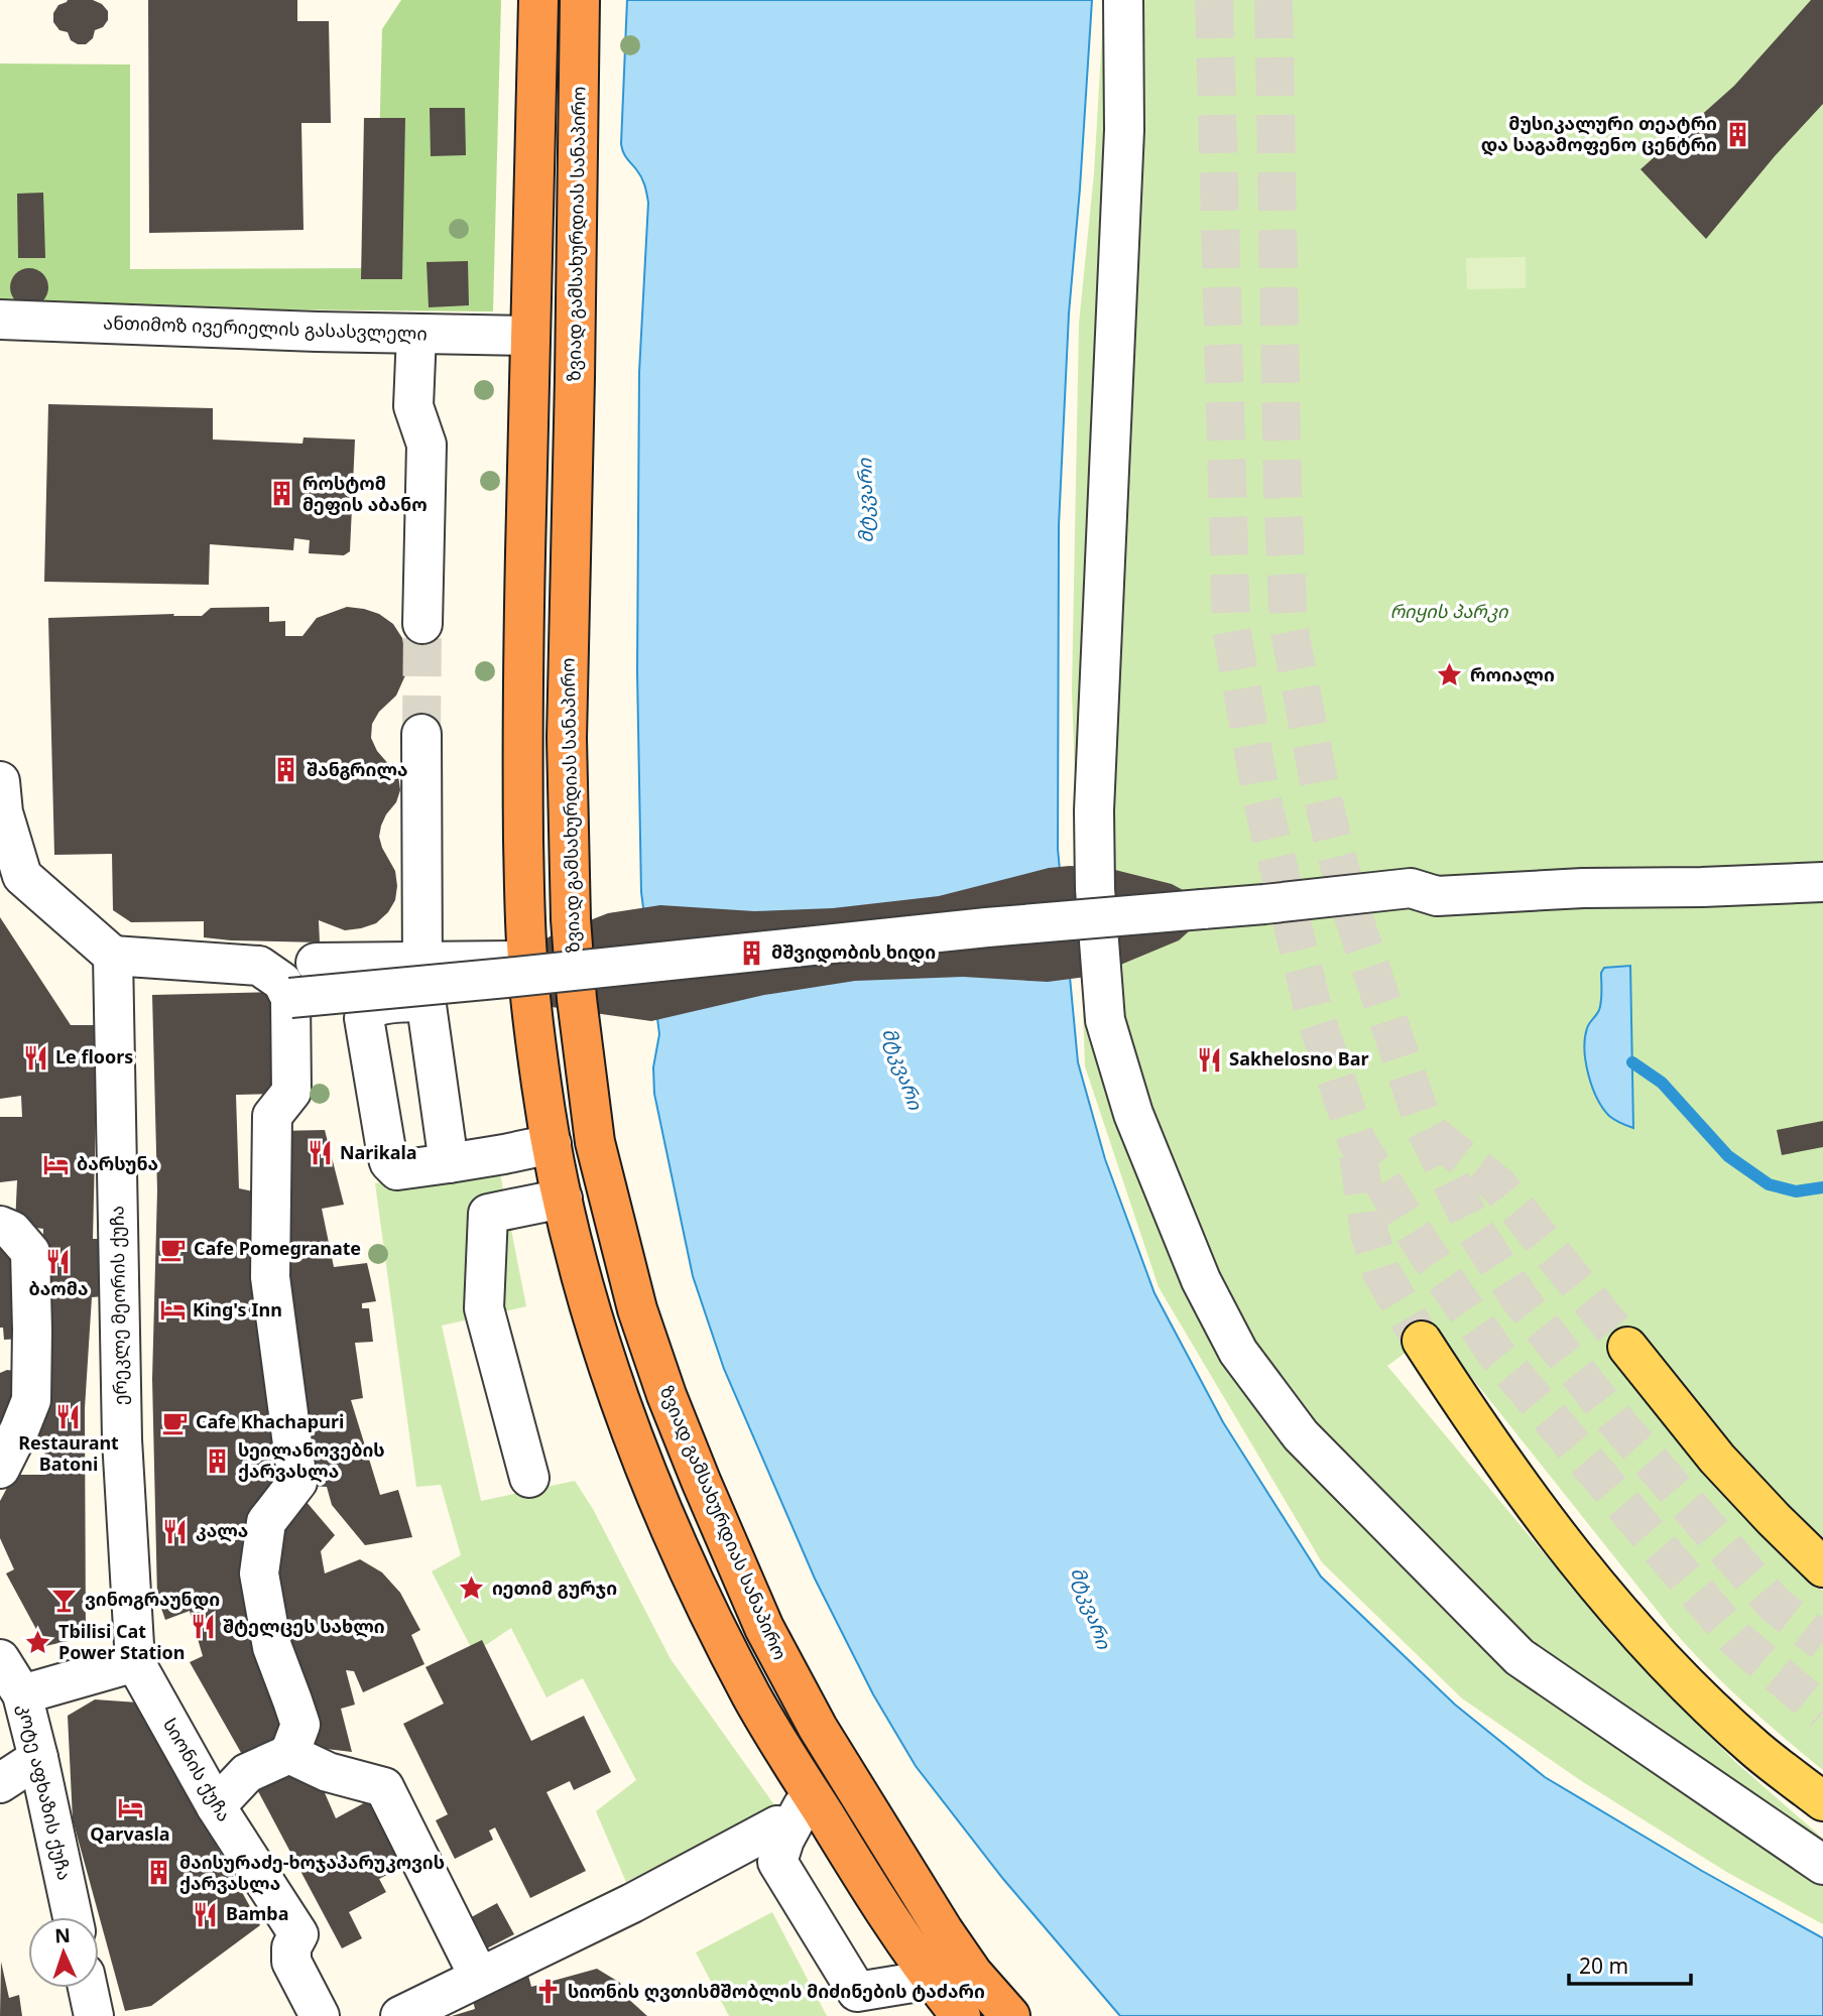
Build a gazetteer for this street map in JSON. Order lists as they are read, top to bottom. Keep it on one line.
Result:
{"streets":{"highway":["ზვიად გამსახურდიას სანაპირო"],"street":["ანთიმოზ ივერიელის გასასვლელი","ერეკლე მეორის ქუჩა","სიონის ქუჩა","კოტე აფხაზის ქუჩა"]},"crossings":[["ერეკლე მეორის ქუჩა","სიონის ქუჩა"]],"water":["მტკვარი"],"parks":["რიყის პარკი"],"places":{"building":["მუსიკალური თეატრი და საგამოფენო ცენტრი","როსტომ მეფის აბანო","შანგრილა","მშვიდობის ხიდი","სეილანოვების ქარვასლა","მაისურაძე-ხოჯაპარუკოვის ქარვასლა"],"place":["როიალი","იეთიმ გურჯი","Tbilisi Cat Power Station"],"restaurant":["Le floors","Sakhelosno Bar","Narikala","ბაომა","Restaurant Batoni","კალა","შტელცეს სახლი","Bamba"],"hotel":["ბარსუნა","King's Inn","Qarvasla"],"cafe":["Cafe Pomegranate","Cafe Khachapuri"],"bar":["ვინოგრაუნდი"],"church":["სიონის ღვთისმშობლის მიძინების ტაძარი"]},"scale_bar":"20 m","north":"top"}
